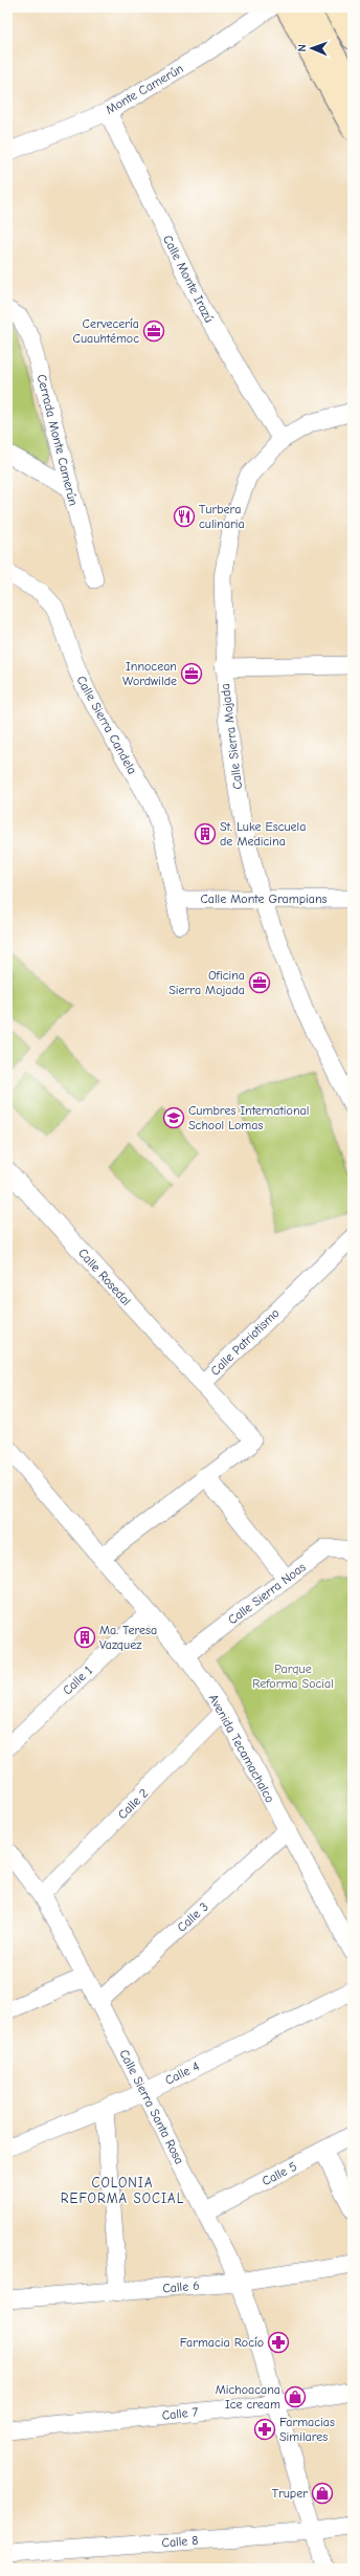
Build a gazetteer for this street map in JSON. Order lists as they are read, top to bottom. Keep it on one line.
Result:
{"streets":{"street":["Monte Camerún","Calle Monte Irazú","Cerrada Monte Camerún","Calle Sierra Candela","Calle Sierra Mojada","Calle Monte Grampians","Calle Rosedal","Calle Patriotismo","Calle Sierra Noas","Calle 1","Avenida Tecamachalco","Calle 2","Calle 3","Calle 4","Calle Sierra Santa Rosa","Calle 5","Calle 6","Calle 7","Calle 8"]},"crossings":[["Monte Camerún","Calle Monte Irazú"],["Calle Monte Irazú","Calle Sierra Mojada"],["Calle Sierra Candela","Calle Monte Grampians"],["Calle Sierra Mojada","Calle Monte Grampians"],["Calle Rosedal","Calle Patriotismo"],["Calle Patriotismo","Avenida Tecamachalco"],["Calle Sierra Noas","Avenida Tecamachalco"],["Calle 1","Avenida Tecamachalco"],["Avenida Tecamachalco","Calle 2"],["Avenida Tecamachalco","Calle 3"],["Calle 2","Calle Sierra Santa Rosa"],["Calle 3","Calle Sierra Santa Rosa"],["Calle 4","Calle Sierra Santa Rosa"],["Calle Sierra Santa Rosa","Calle 5"],["Calle Sierra Santa Rosa","Calle 6"],["Calle Sierra Santa Rosa","Calle 7"],["Calle Sierra Santa Rosa","Calle 8"]],"districts":["COLONIA REFORMA SOCIAL"],"parks":["Parque Reforma Social"],"places":{"office":["Cervecería Cuauhtémoc","Innocean Wordwilde","Oficina Sierra Mojada"],"restaurant":["Turbera culinaria"],"building":["St. Luke Escuela de Medicina","Ma. Teresa Vazquez"],"school or university":["Cumbres International School Lomas"],"pharmacy":["Farmacia Rocío","Farmacias Similares"],"shop":["Michoacana Ice cream","Truper"]},"north":"left"}
